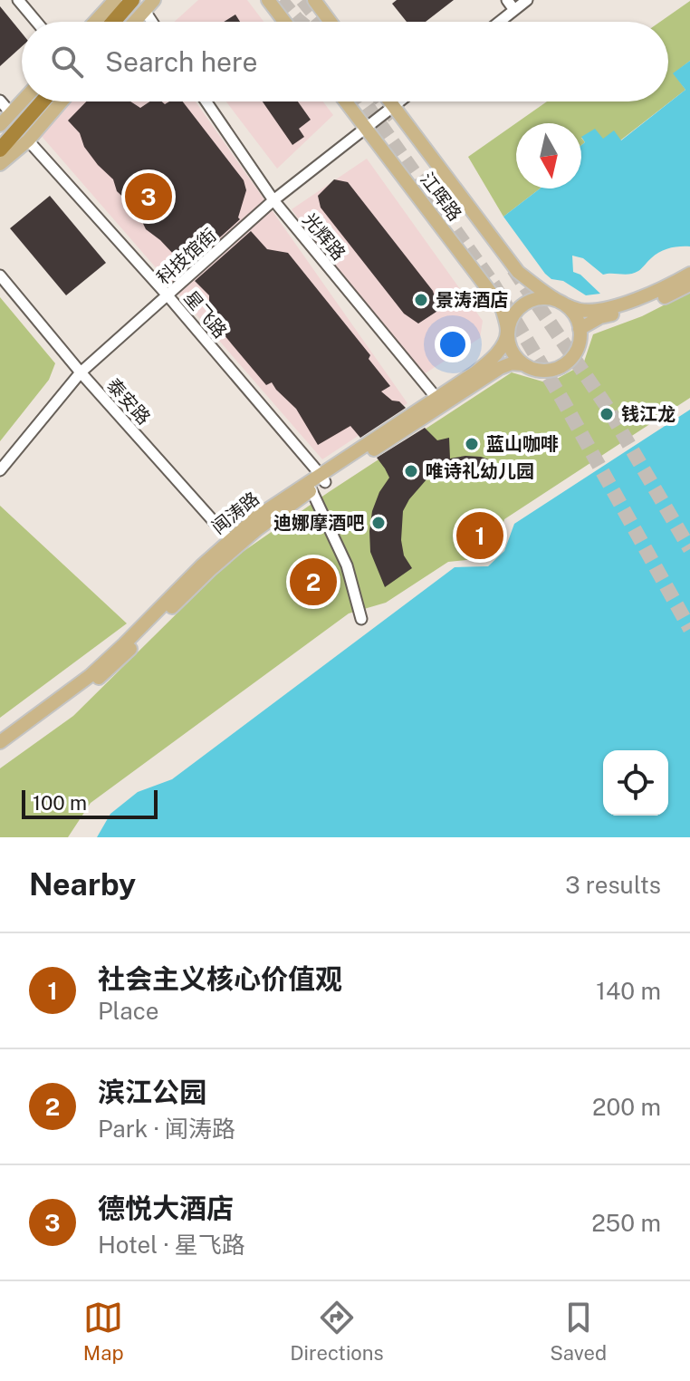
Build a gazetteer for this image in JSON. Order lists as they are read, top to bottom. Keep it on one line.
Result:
{"streets":{"main road":["江晖路","闻涛路"],"street":["光辉路","科技馆街","星飞路","泰安路"]},"crossings":[["江晖路","科技馆街"],["江晖路","闻涛路"],["光辉路","科技馆街"],["光辉路","闻涛路"],["科技馆街","星飞路"],["科技馆街","泰安路"],["星飞路","闻涛路"],["泰安路","闻涛路"]],"places":["景涛酒店","钱江龙","蓝山咖啡","唯诗礼幼儿园","迪娜摩酒吧"],"scale_bar":"100 m","north":"bottom","page":{"search":"Search here","pins":["3","1","2"],"scale":"100 m","heading":["Nearby","3 results"],"list":[{"mark":"1","name":"社会主义核心价值观","note":"Place","value":"140 m"},{"mark":"2","name":"滨江公园","note":"Park · 闻涛路","value":"200 m"},{"mark":"3","name":"德悦大酒店","note":"Hotel · 星飞路","value":"250 m"}],"nav":["Map","Directions","Saved"]}}
